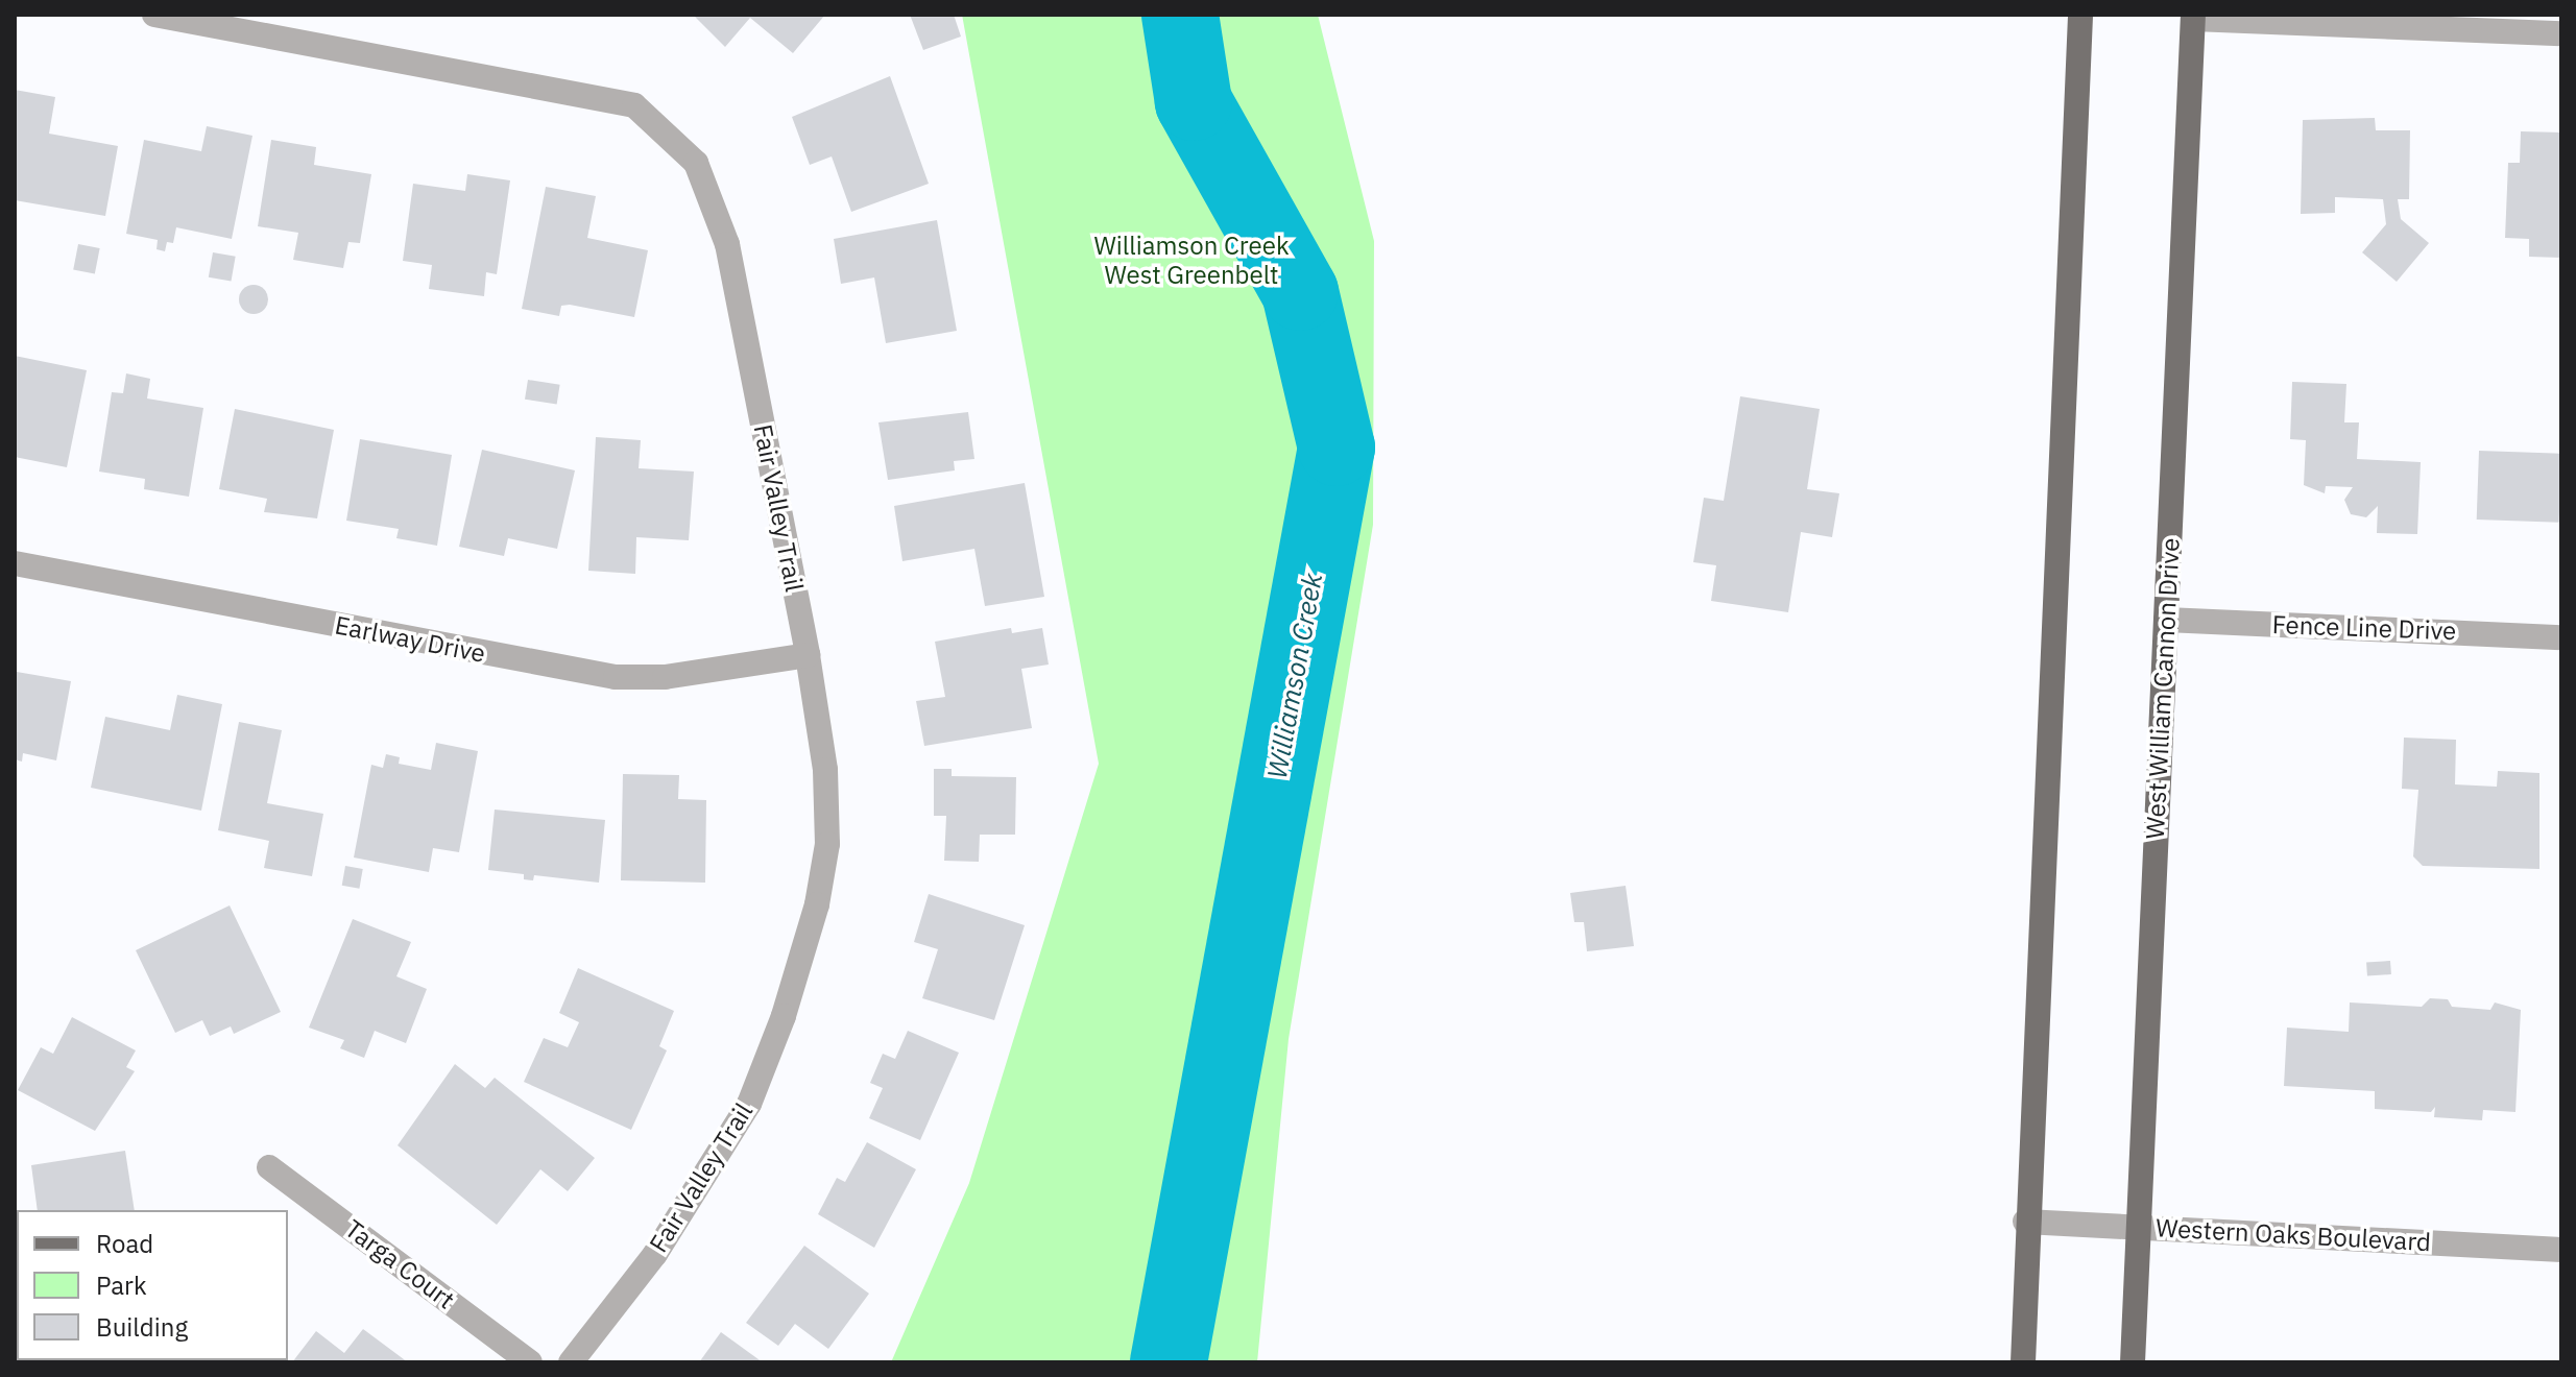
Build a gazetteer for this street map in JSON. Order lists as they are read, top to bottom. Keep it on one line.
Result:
{"streets":{"main road":["West William Cannon Drive"],"street":["Fair Valley Trail","Fence Line Drive","Earlway Drive","Western Oaks Boulevard","Targa Court"]},"crossings":[["Fair Valley Trail","Earlway Drive"],["Fence Line Drive","West William Cannon Drive"],["West William Cannon Drive","Western Oaks Boulevard"]],"water":["Williamson Creek"],"parks":["Williamson Creek West Greenbelt"],"legend":["Road","Park","Building"]}
